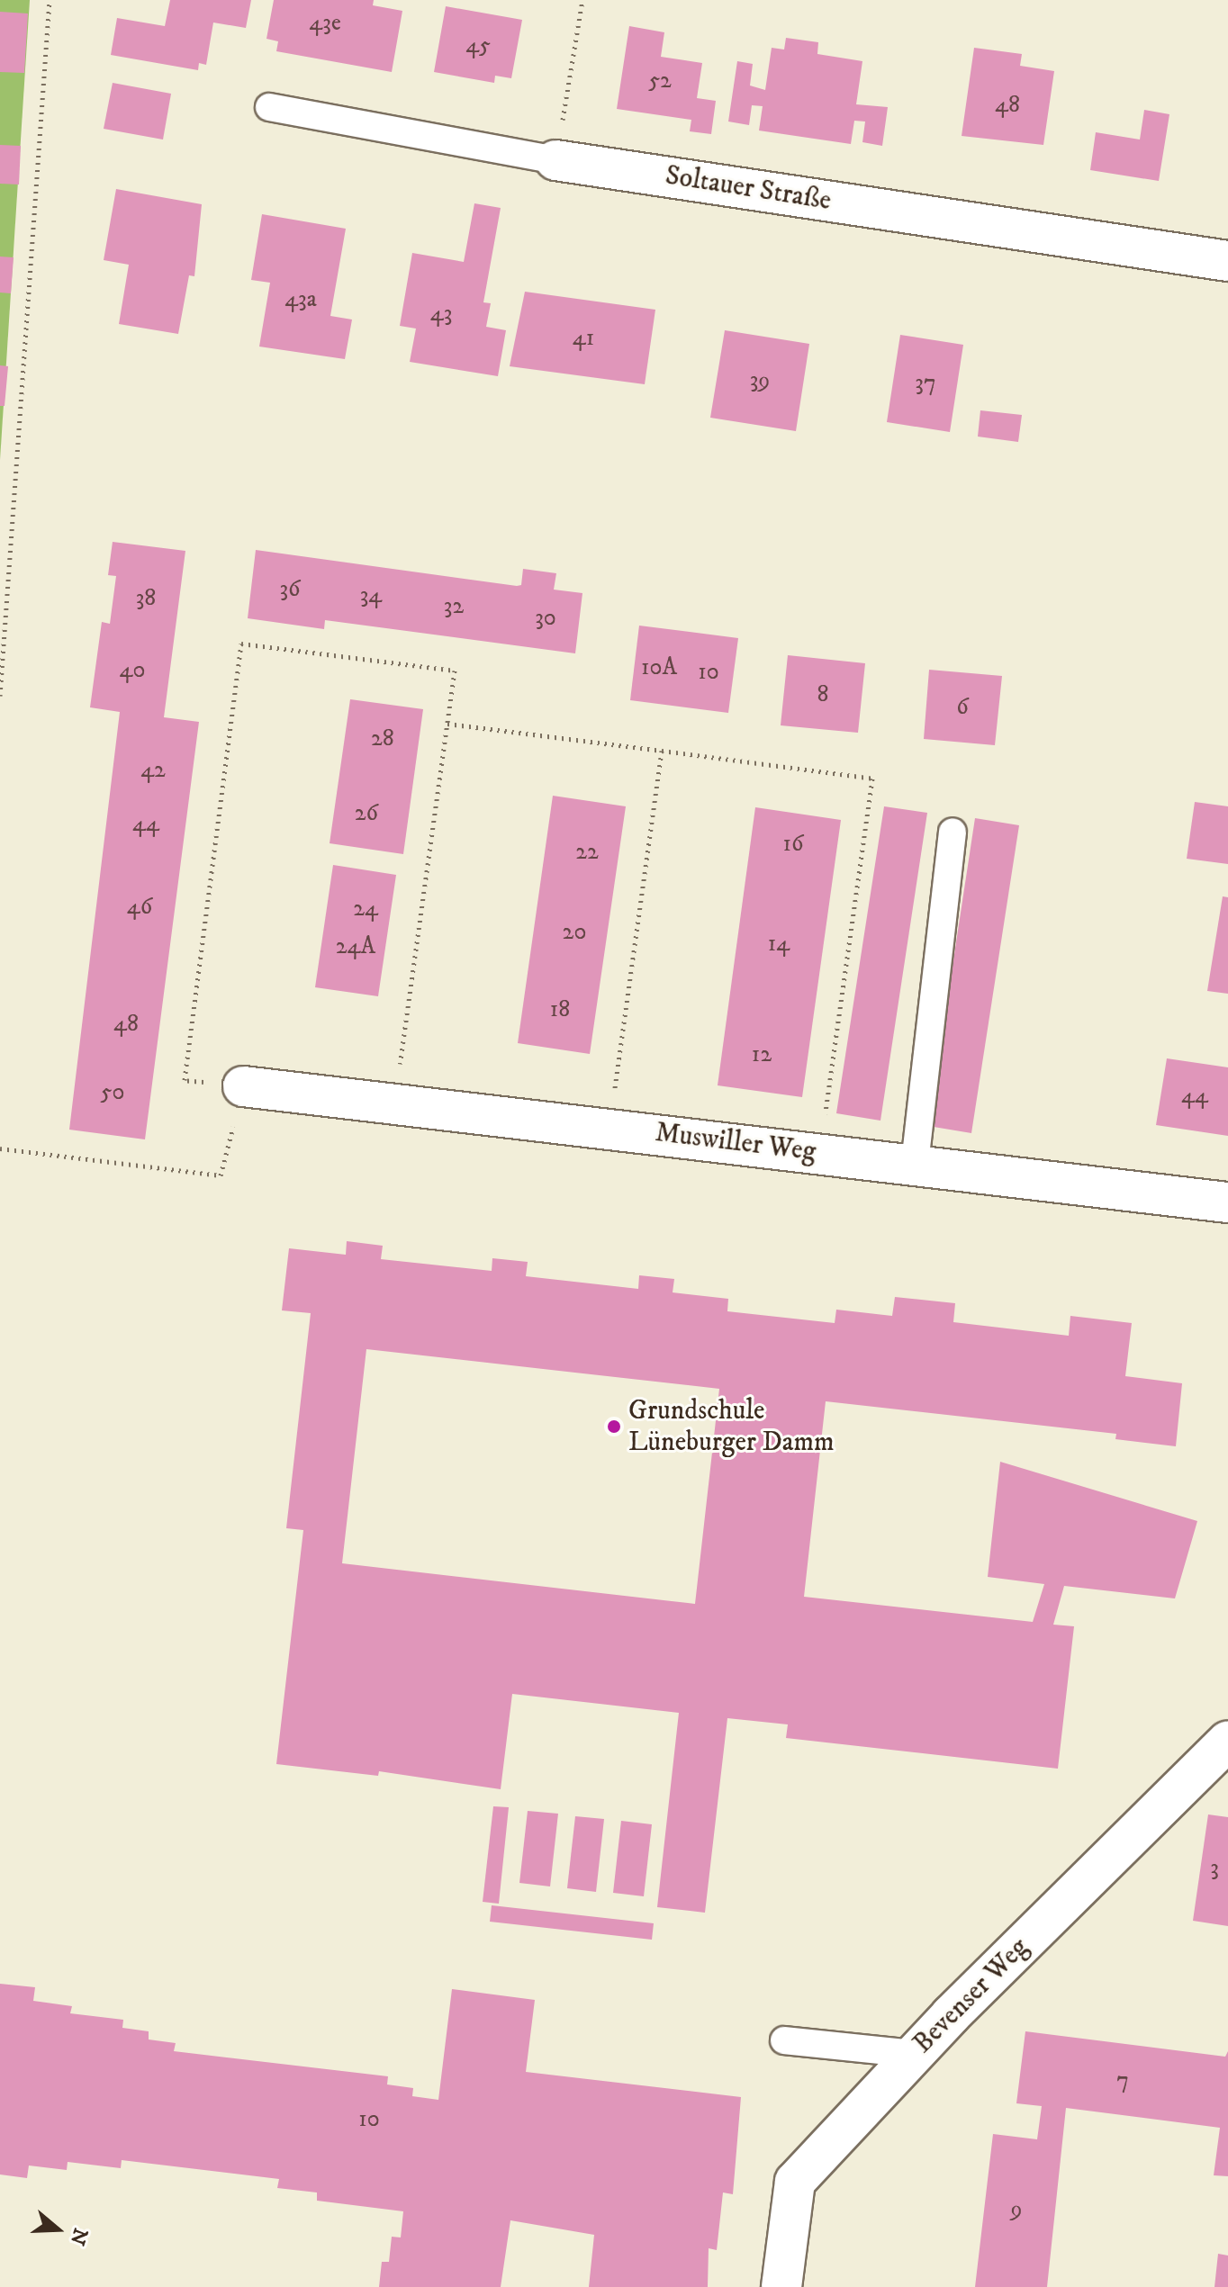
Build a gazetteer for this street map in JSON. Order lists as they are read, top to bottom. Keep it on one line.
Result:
{"streets":{"street":["Soltauer Straße","Muswiller Weg","Bevenser Weg"]},"places":["Grundschule Lüneburger Damm"],"house_numbers":["43e","45","52","48","43a","43","41","39","37","36","34","38","32","30","10A","40","10","8","6","28","42","26","44","16","22","46","24","20","14","24A","18","48","12","50","44","3","7","10","9"],"north":"right"}
